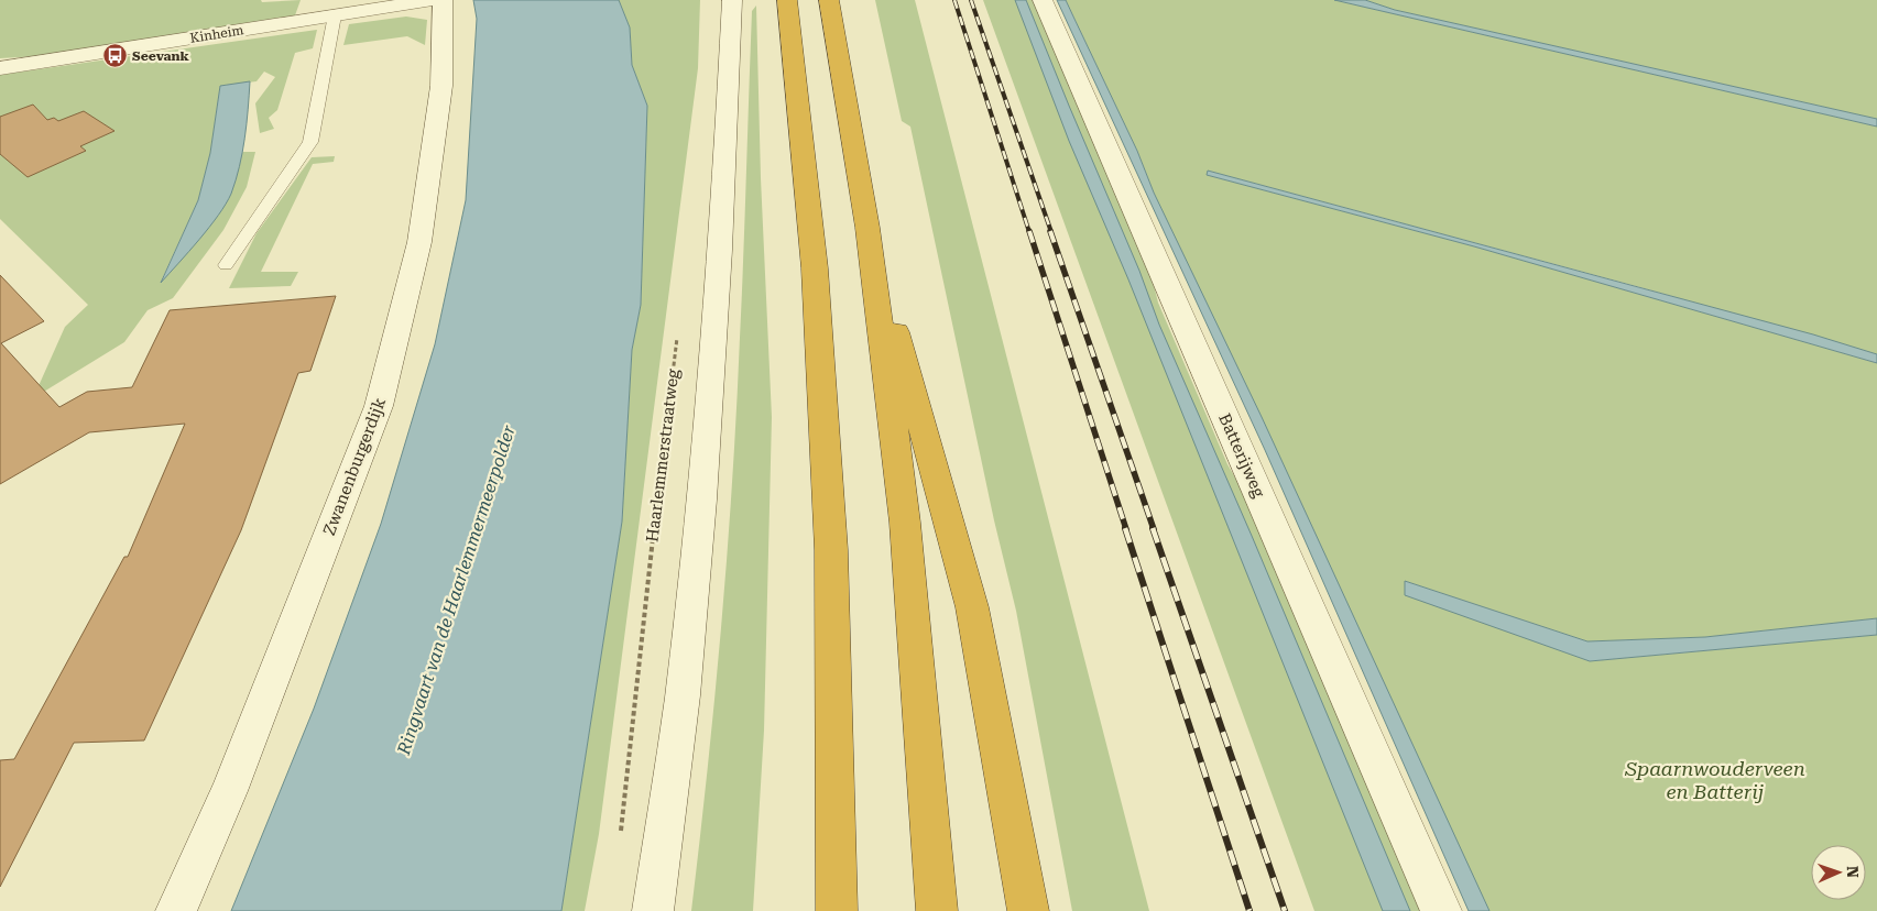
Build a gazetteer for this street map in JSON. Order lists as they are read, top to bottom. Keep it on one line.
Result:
{"streets":{"street":["Kinheim","Batterijweg","Zwanenburgerdijk"],"path":["Haarlemmerstraatweg"]},"water":["Ringvaart van de Haarlemmermeerpolder"],"parks":["Spaarnwouderveen en Batterij"],"places":{"bus stop":["Seevank"]},"north":"right"}
